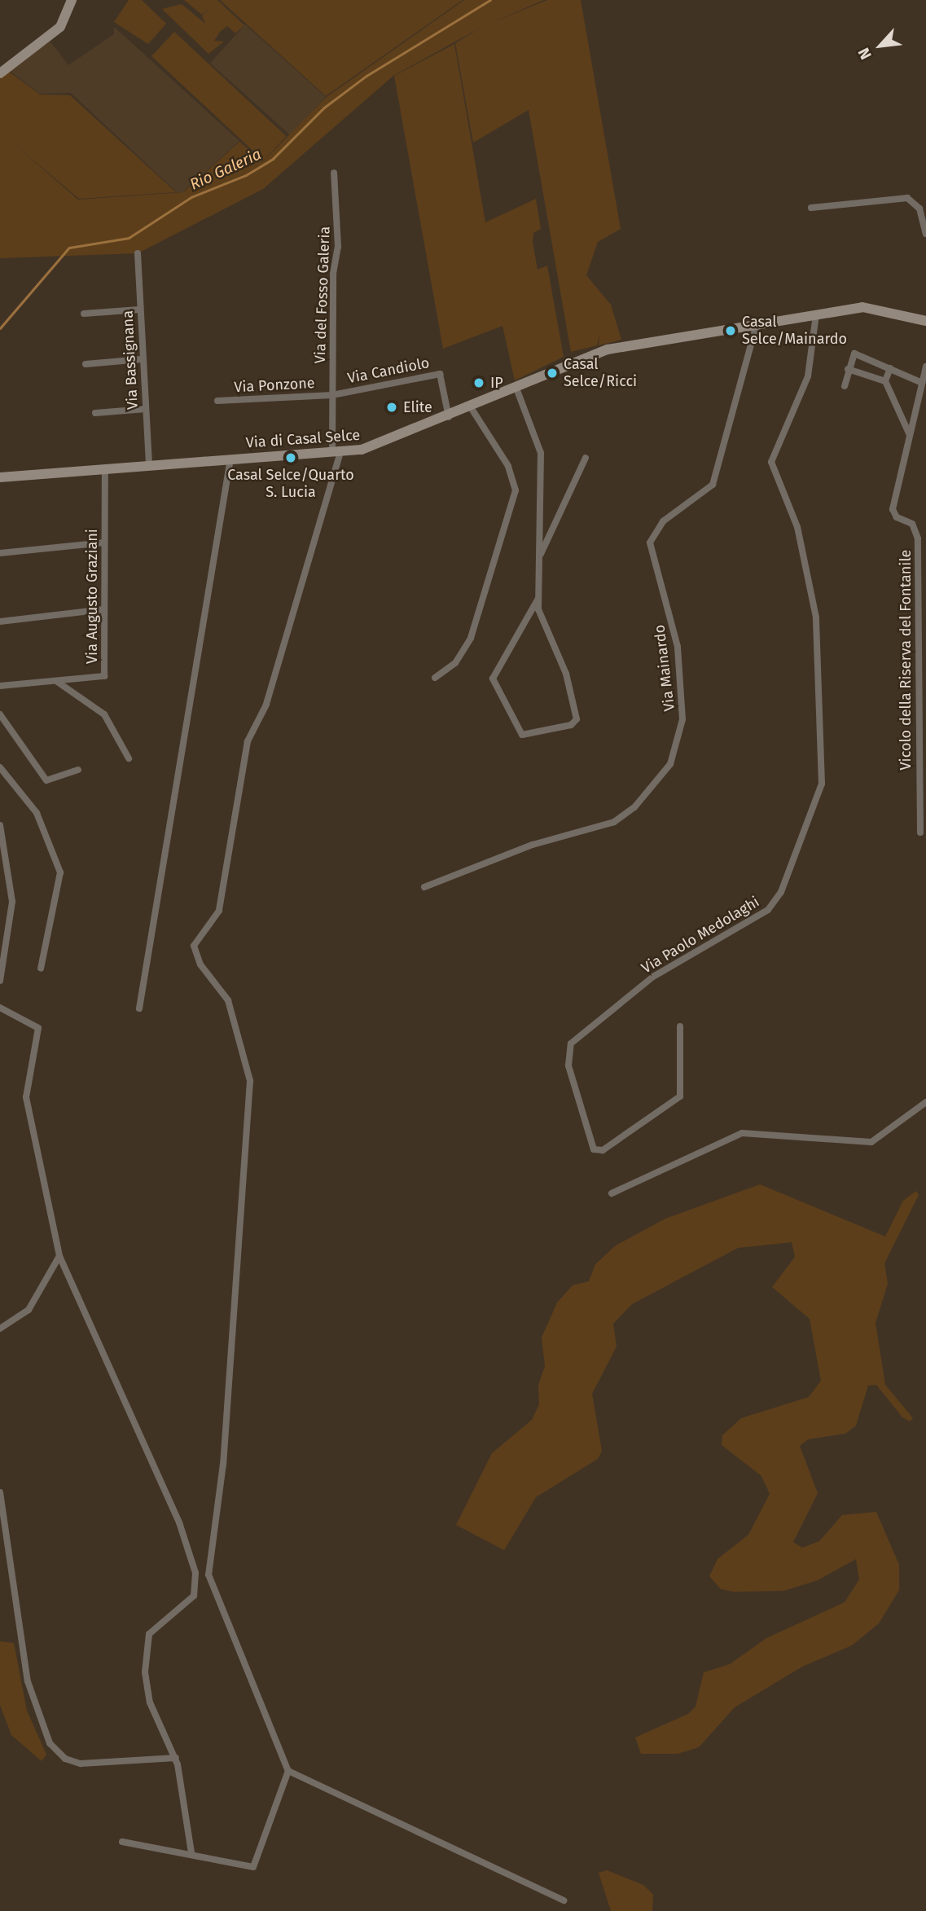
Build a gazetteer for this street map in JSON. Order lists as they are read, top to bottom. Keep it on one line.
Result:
{"streets":{"main road":["Via di Casal Selce"],"street":["Via del Fosso Galeria","Via Bassignana","Via Candiolo","Via Ponzone","Via Augusto Graziani","Vicolo della Riserva del Fontanile","Via Mainardo","Via Paolo Medolaghi"]},"crossings":[["Via del Fosso Galeria","Via Candiolo"],["Via del Fosso Galeria","Via Ponzone"],["Via del Fosso Galeria","Via di Casal Selce"],["Via Bassignana","Via di Casal Selce"],["Via Candiolo","Via Ponzone"],["Via Candiolo","Via di Casal Selce"],["Via di Casal Selce","Via Augusto Graziani"],["Via di Casal Selce","Via Mainardo"],["Via di Casal Selce","Via Paolo Medolaghi"]],"water":["Rio Galeria"],"places":["Casal Selce/Mainardo","Casal Selce/Ricci","IP","Elite","Casal Selce/Quarto S. Lucia"],"north":"bottom left"}
